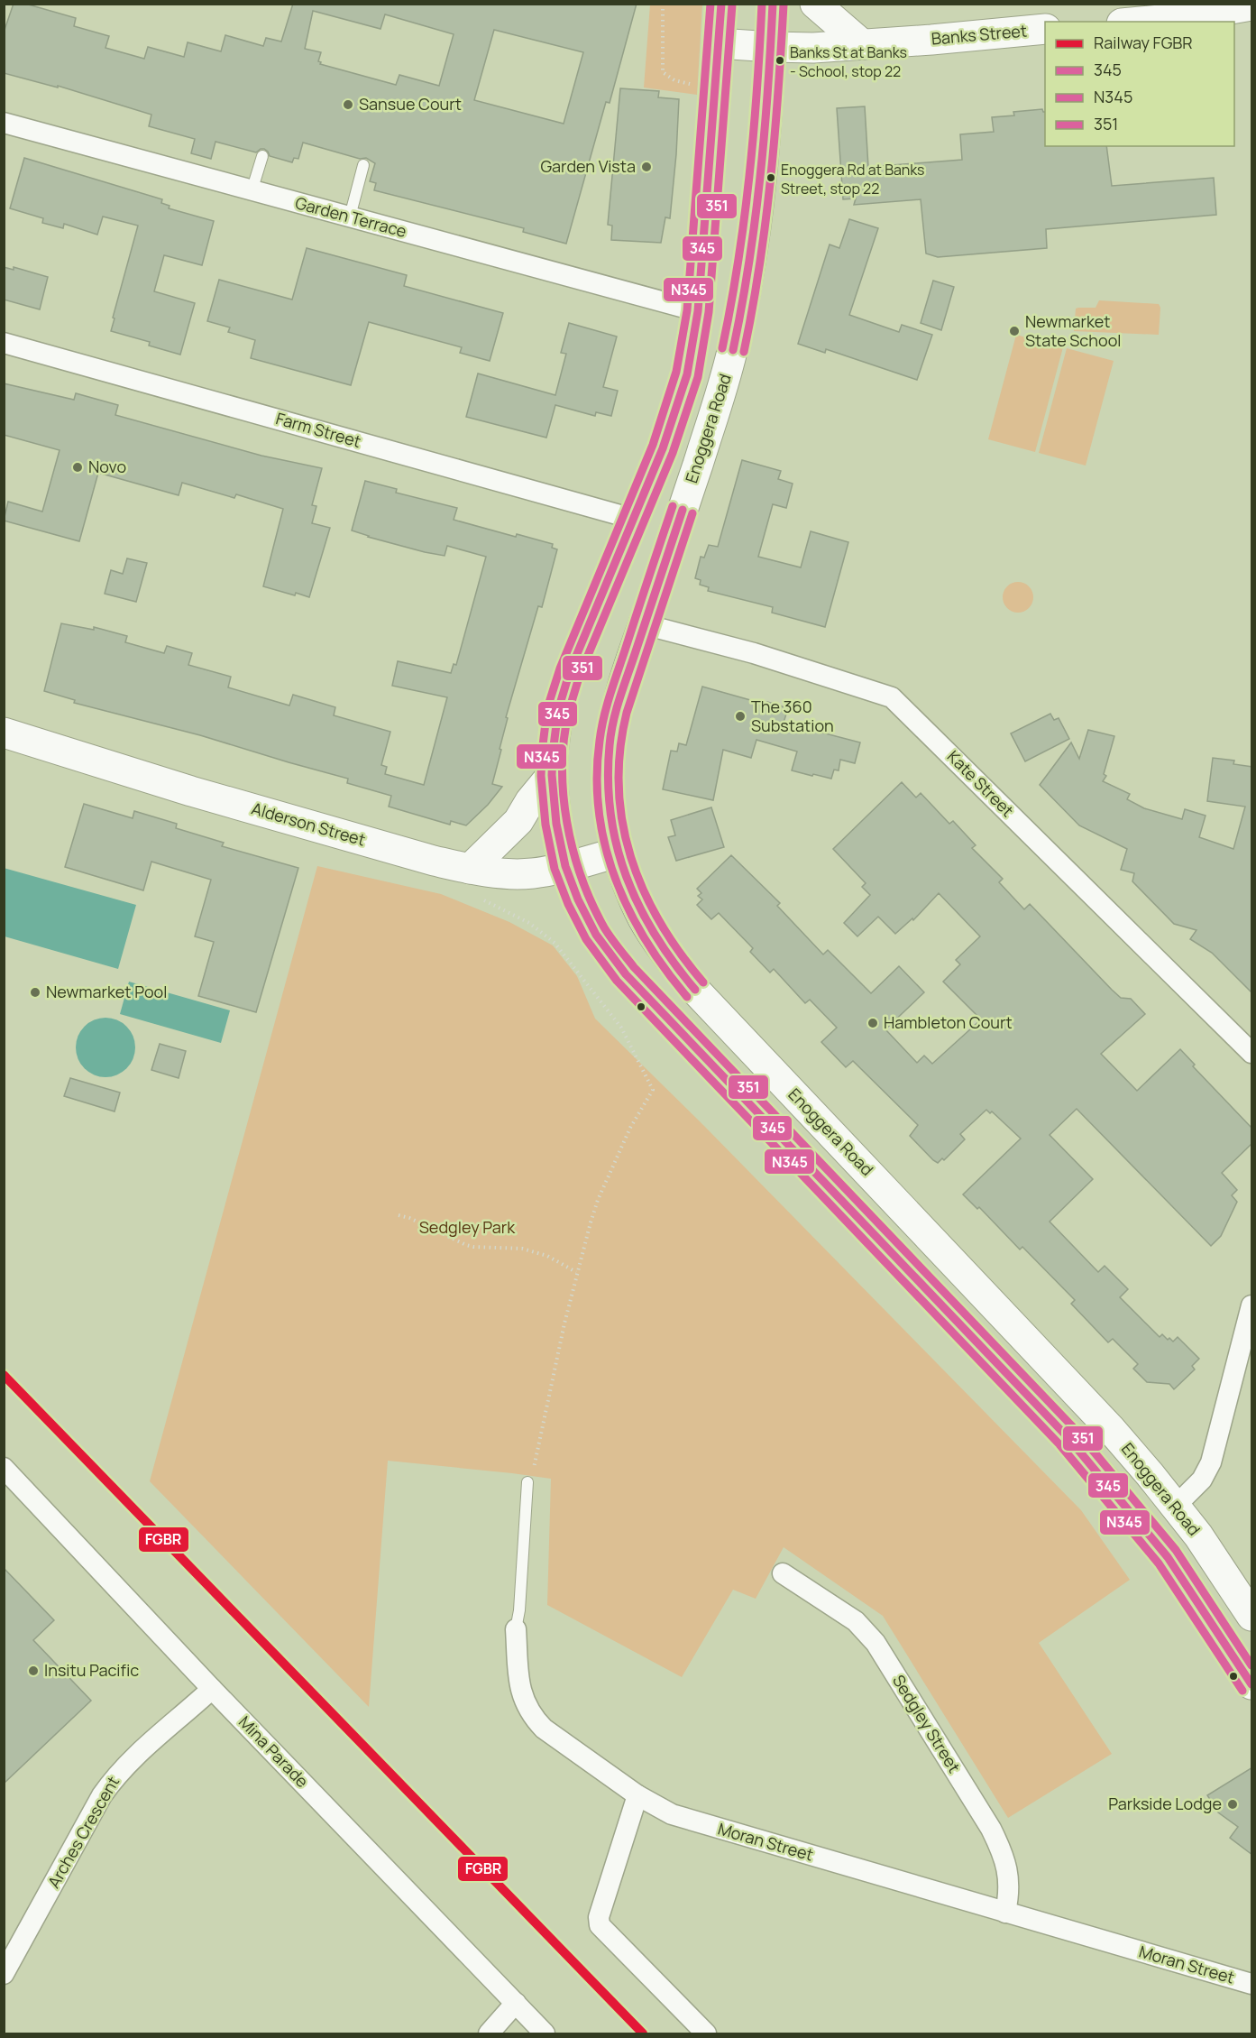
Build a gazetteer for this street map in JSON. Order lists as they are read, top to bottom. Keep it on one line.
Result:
{"streets":{"main road":["Banks Street","Enoggera Road","Alderson Street"],"street":["Garden Terrace","Farm Street","Kate Street","Sedgley Street","Mina Parade","Arches Crescent","Moran Street"]},"crossings":[["Banks Street","Enoggera Road"],["Enoggera Road","Kate Street"],["Enoggera Road","Alderson Street"],["Sedgley Street","Moran Street"],["Mina Parade","Arches Crescent"]],"parks":["Sedgley Park"],"places":["Banks St at Banks - School, stop 22","Sansue Court","Garden Vista","Enoggera Rd at Banks Street, stop 22","Newmarket State School","Novo","The 360 Substation","Newmarket Pool","Hambleton Court","Insitu Pacific","Parkside Lodge"],"lines":["transit line 345","transit line N345","transit line 351","rail line FGBR"],"legend":["Railway FGBR","345","N345","351"]}
